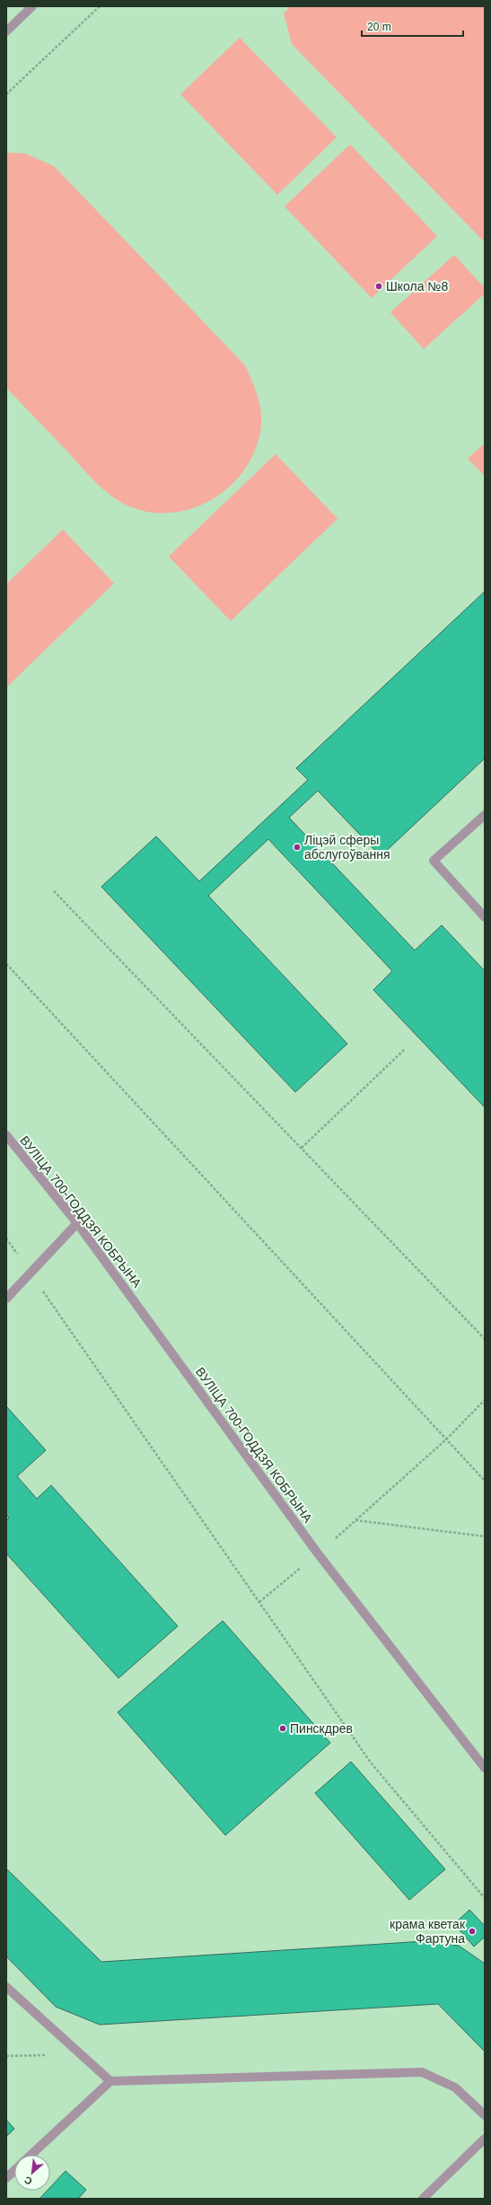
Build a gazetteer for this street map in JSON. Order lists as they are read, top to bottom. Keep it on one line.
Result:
{"streets":{"street":["ВУЛІЦА 700-ГОДДЗЯ КОБРЫНА"]},"places":["Школа №8","Ліцэй сферы абслугоўвання","Пинскдрев","крама кветак Фартуна"],"scale_bar":"20 m","north":"bottom left"}
